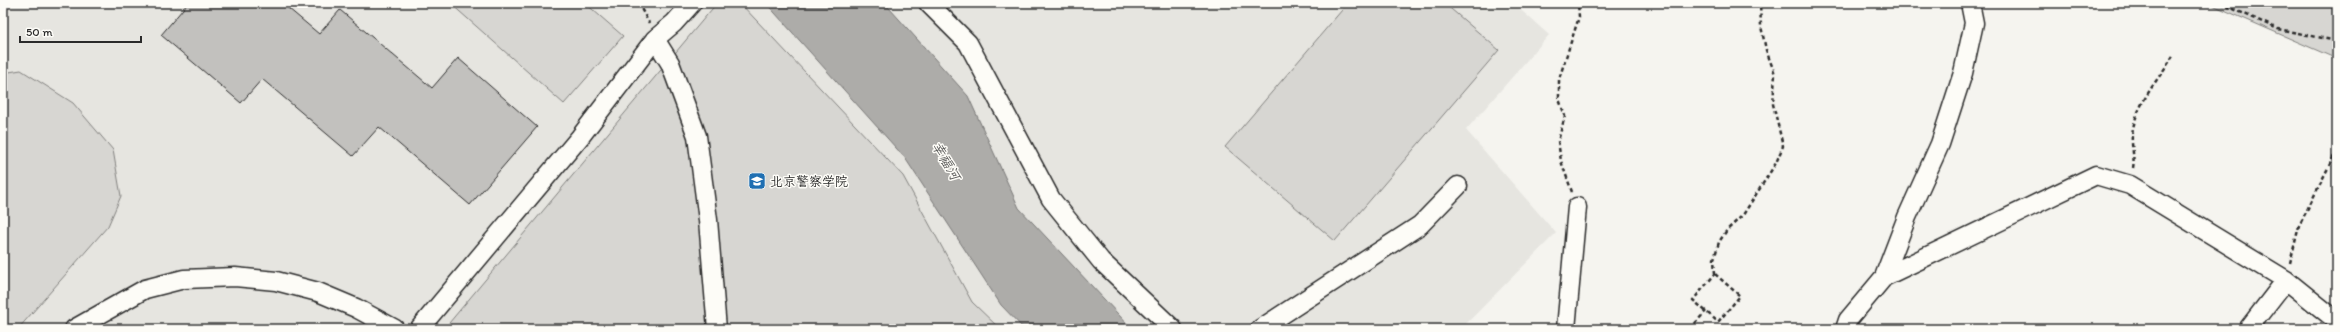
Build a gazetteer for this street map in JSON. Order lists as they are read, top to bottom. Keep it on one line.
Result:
{"water":["幸福河"],"places":{"school or university":["北京警察学院"]},"scale_bar":"50 m"}
